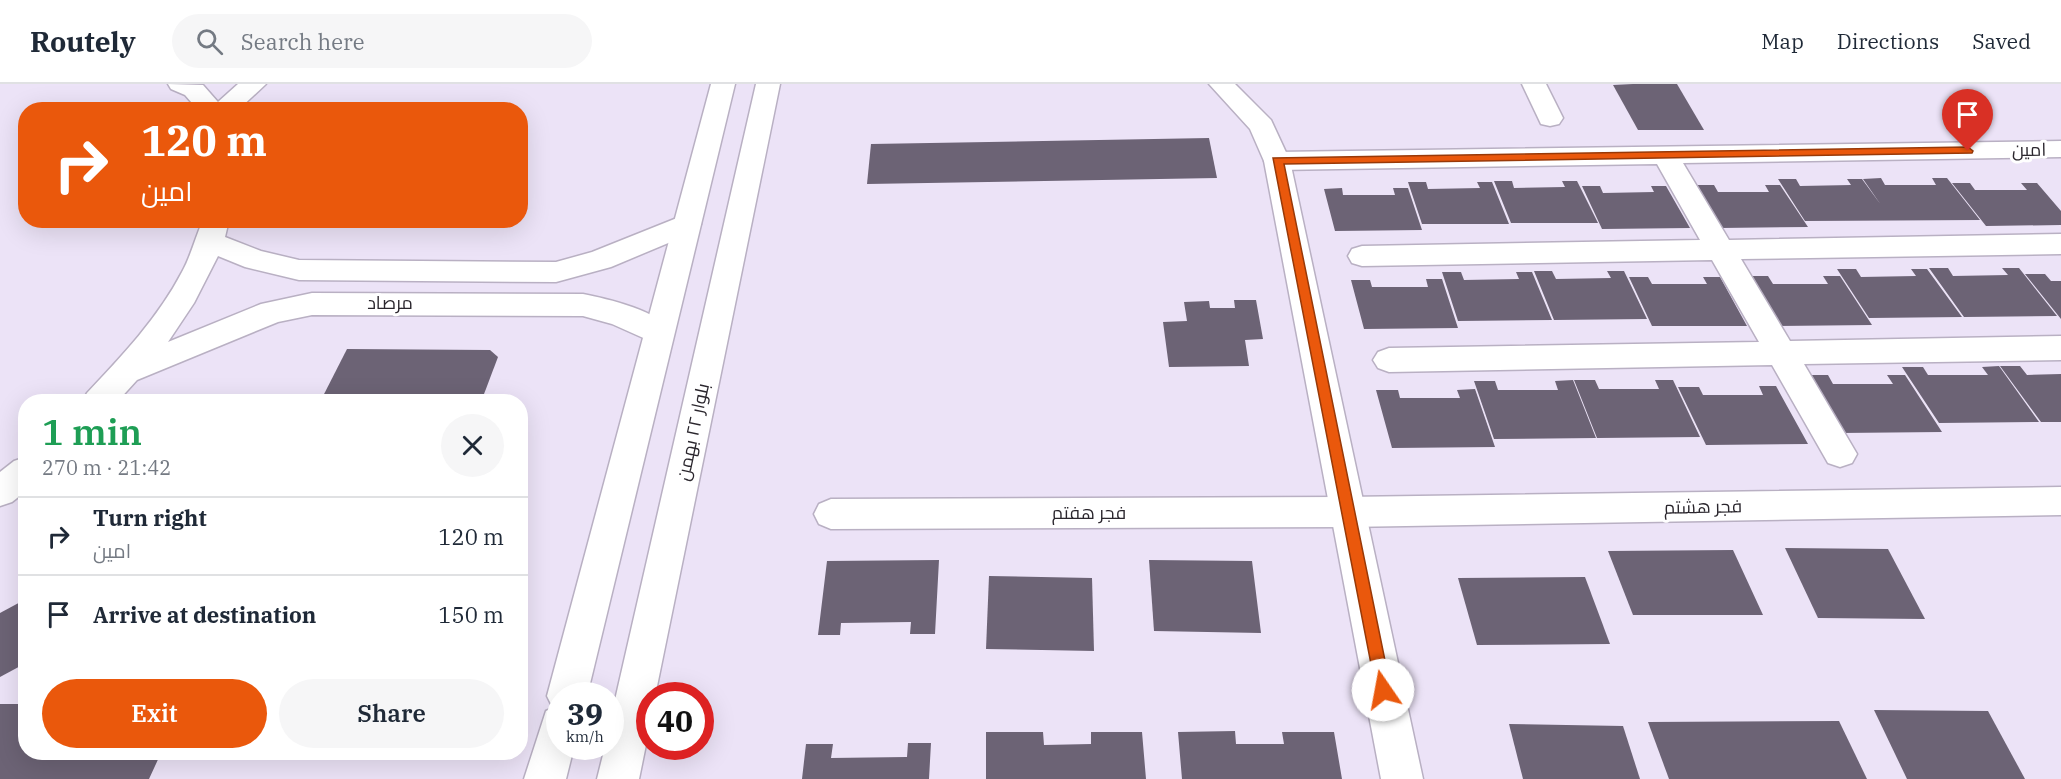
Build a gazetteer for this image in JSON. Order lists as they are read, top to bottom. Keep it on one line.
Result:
{"streets":{"street":["امین","مرصاد","بلوار ۲۲ بهمن","فجر هشتم","فجر هفتم"]},"crossings":[["فجر هشتم","فجر هفتم"]],"page":{"header":"Routely","search":"Search here","nav":["Map","Directions","Saved"],"turn":["120 m","امین"],"heading":["1 min","270 m · 21:42"],"list":[{"name":"Turn right","note":"امین","value":"120 m"},{"name":"Arrive at destination","value":"150 m"}],"buttons":["Exit","Share"],"speed":"39 km/h","limit":"40"}}
